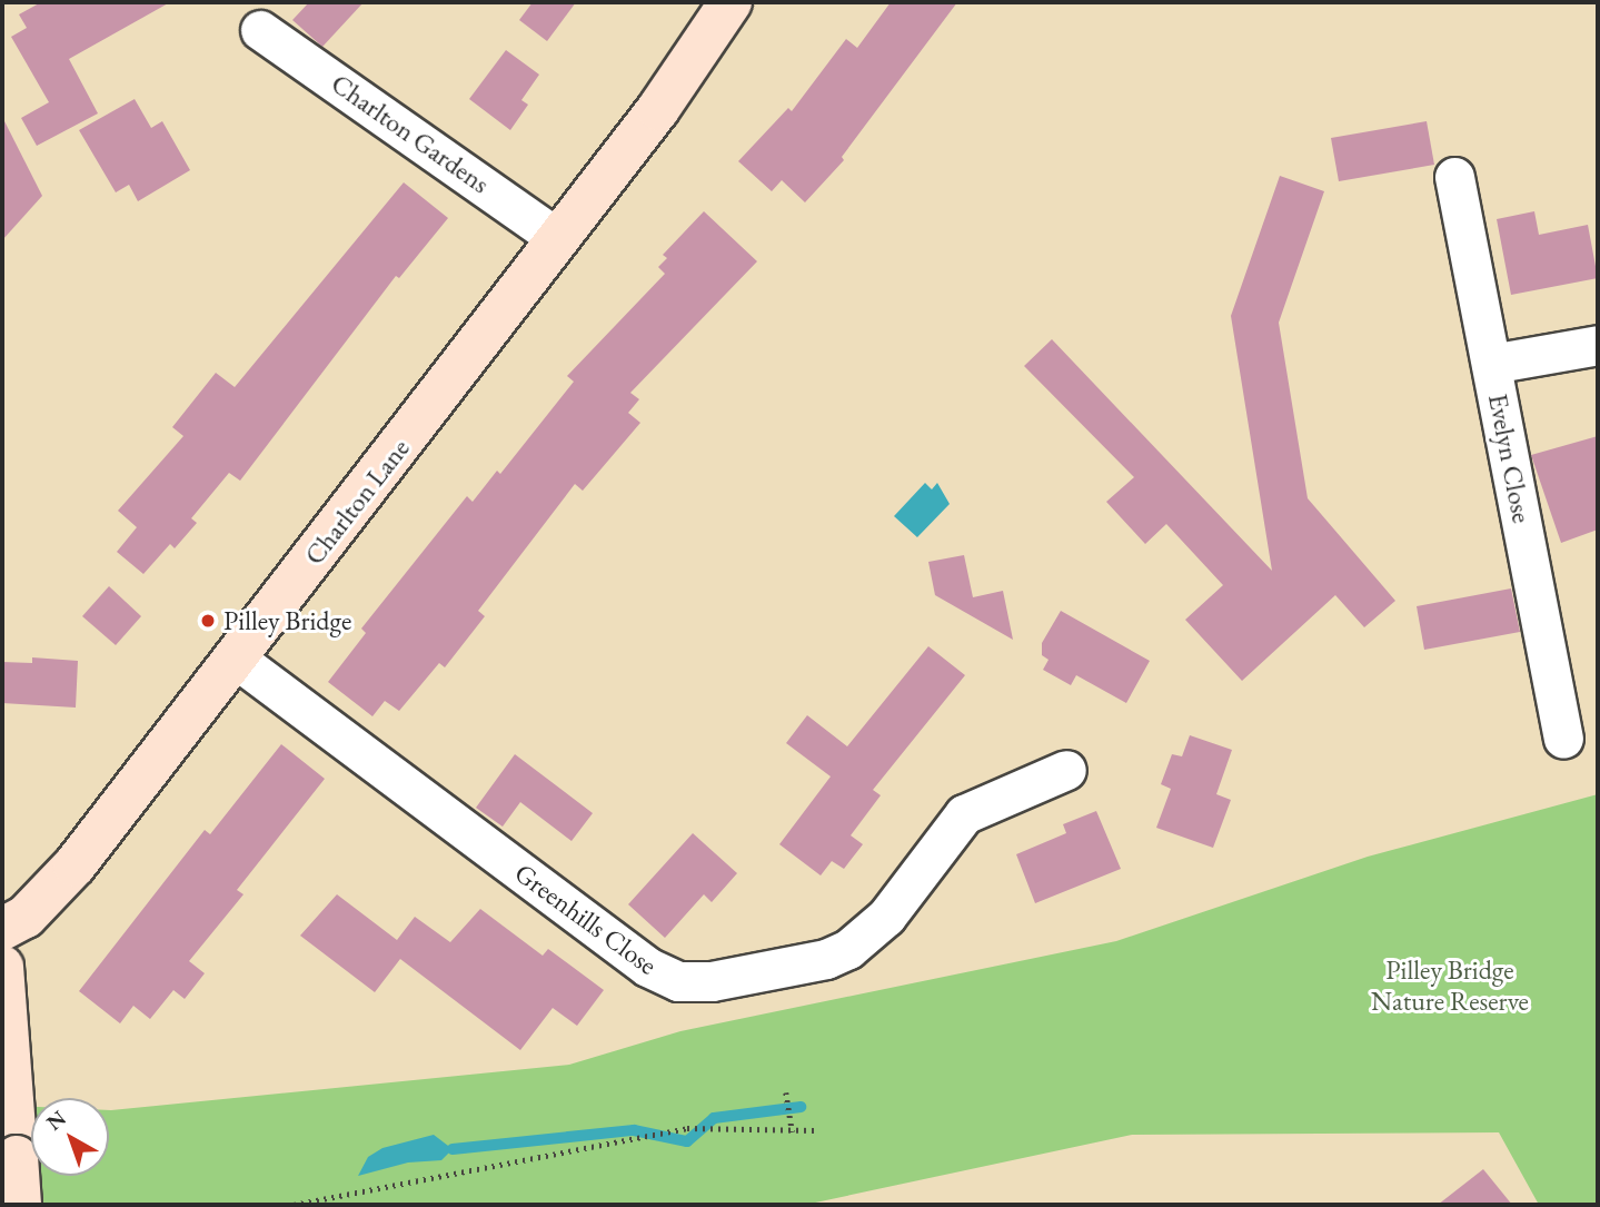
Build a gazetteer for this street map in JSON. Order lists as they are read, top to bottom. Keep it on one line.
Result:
{"streets":{"street":["Charlton Gardens","Evelyn Close","Charlton Lane","Greenhills Close"]},"crossings":[["Charlton Gardens","Charlton Lane"],["Charlton Lane","Greenhills Close"]],"parks":["Pilley Bridge Nature Reserve"],"places":["Pilley Bridge"],"north":"top left"}
